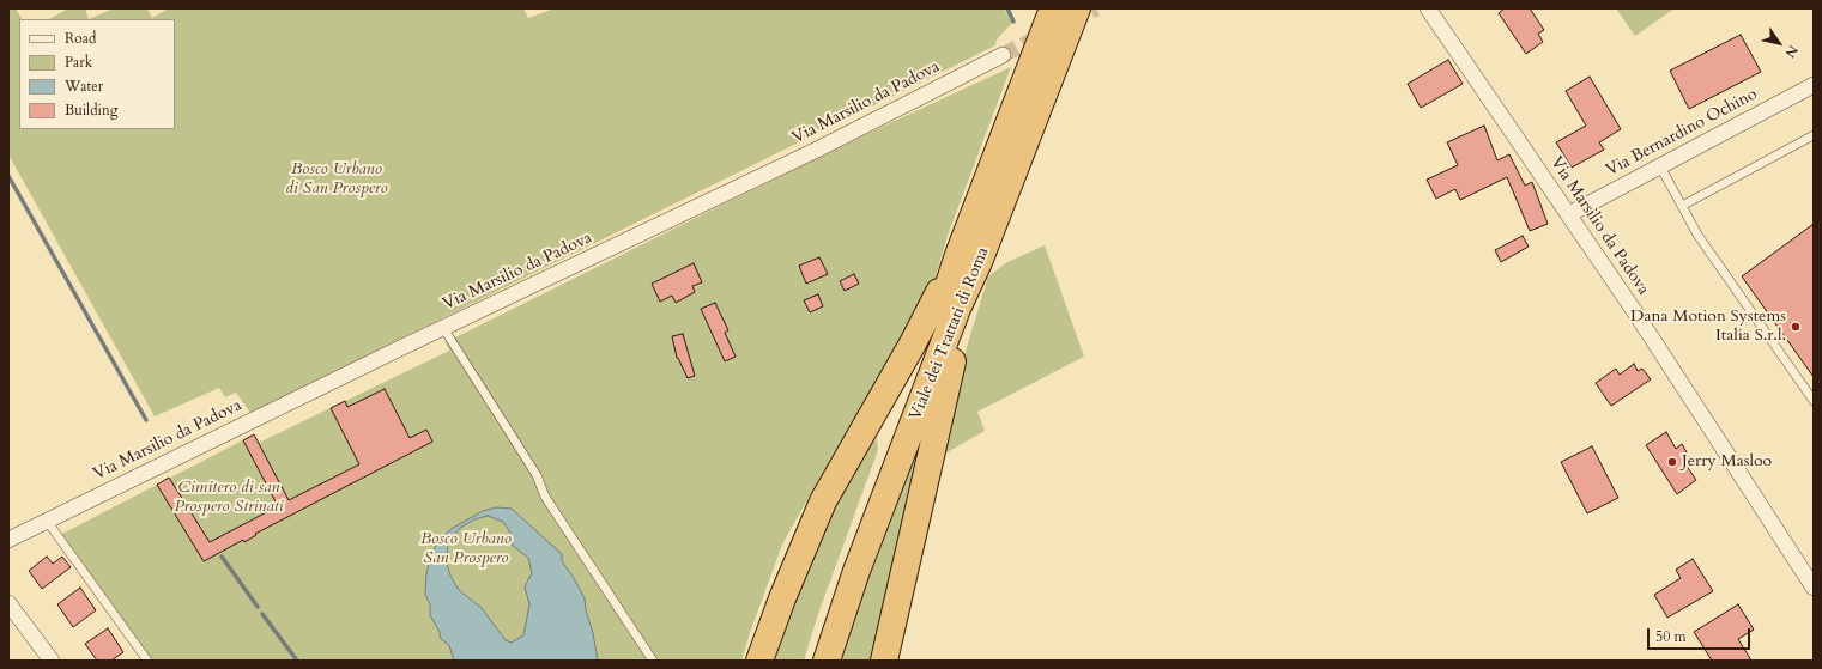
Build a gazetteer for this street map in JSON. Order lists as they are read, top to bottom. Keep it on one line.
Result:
{"streets":{"highway":["Viale dei Trattati di Roma"],"street":["Via Marsilio da Padova","Via Bernardino Ochino"]},"crossings":[["Via Marsilio da Padova","Via Bernardino Ochino"]],"parks":["Bosco Urbano di San Prospero","Cimitero di san Prospero Strinati","Bosco Urbano San Prospero"],"places":["Dana Motion Systems Italia S.r.l.","Jerry Masloo"],"legend":["Road","Park","Water","Building"],"scale_bar":"50 m","north":"bottom right"}
